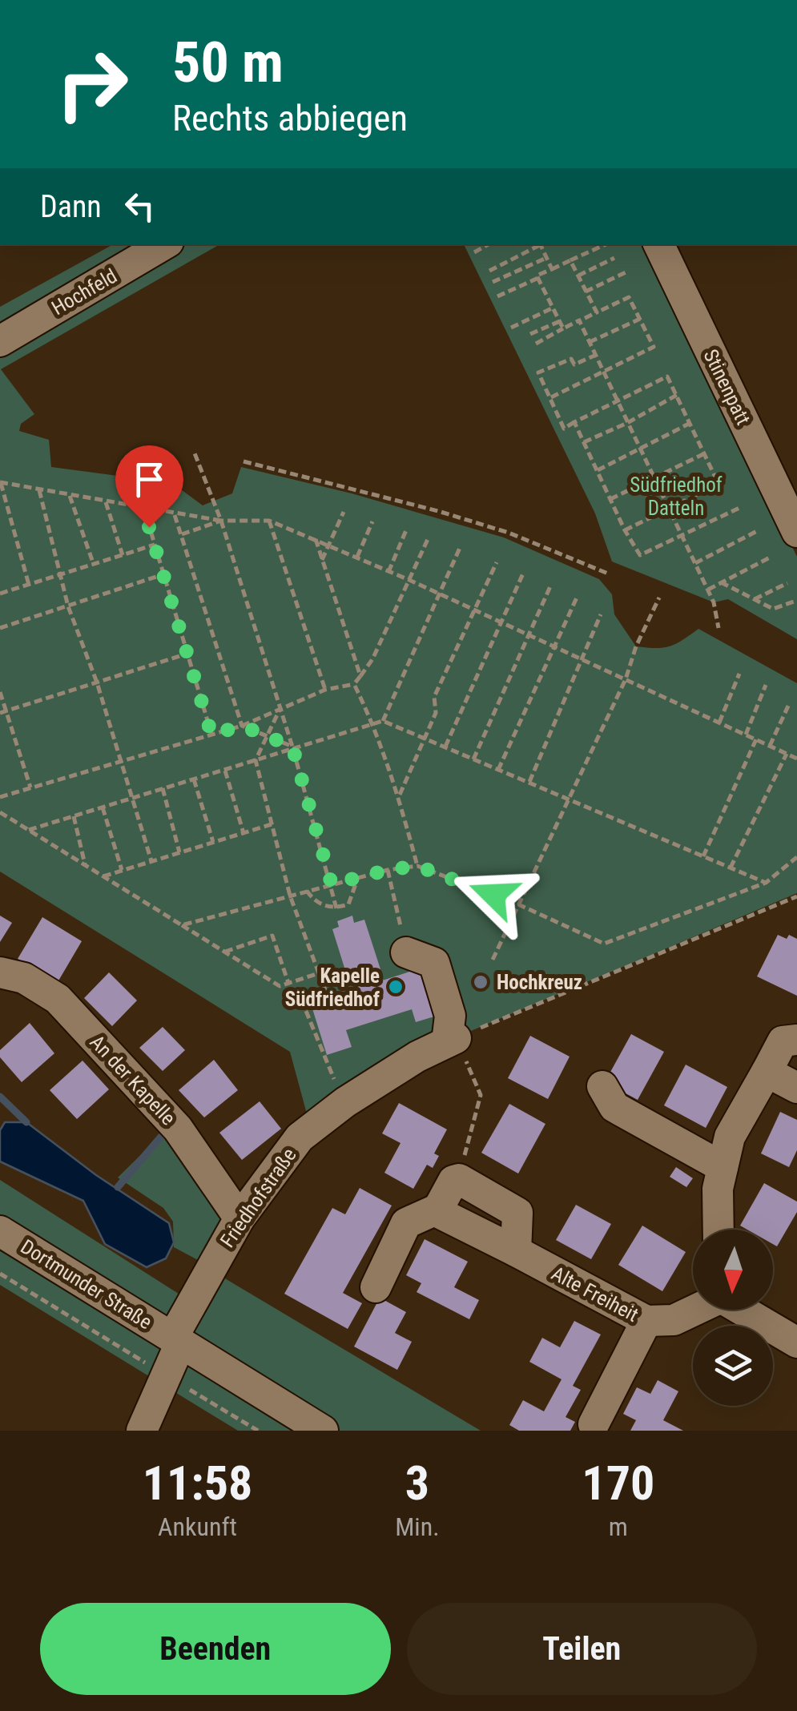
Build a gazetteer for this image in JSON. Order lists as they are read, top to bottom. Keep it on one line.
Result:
{"streets":{"street":["Hochfeld","Stinenpatt","An der Kapelle","Friedhofstraße","Dortmunder Straße","Alte Freiheit"]},"crossings":[["An der Kapelle","Friedhofstraße"],["Friedhofstraße","Dortmunder Straße"]],"parks":["Südfriedhof Datteln"],"places":["Hochkreuz","Kapelle Südfriedhof"],"north":"bottom","page":{"turn":["50 m","Rechts abbiegen"],"then":"Dann","eta":["11:58","Ankunft","3","Min.","170","m"],"buttons":["Beenden","Teilen"]}}
